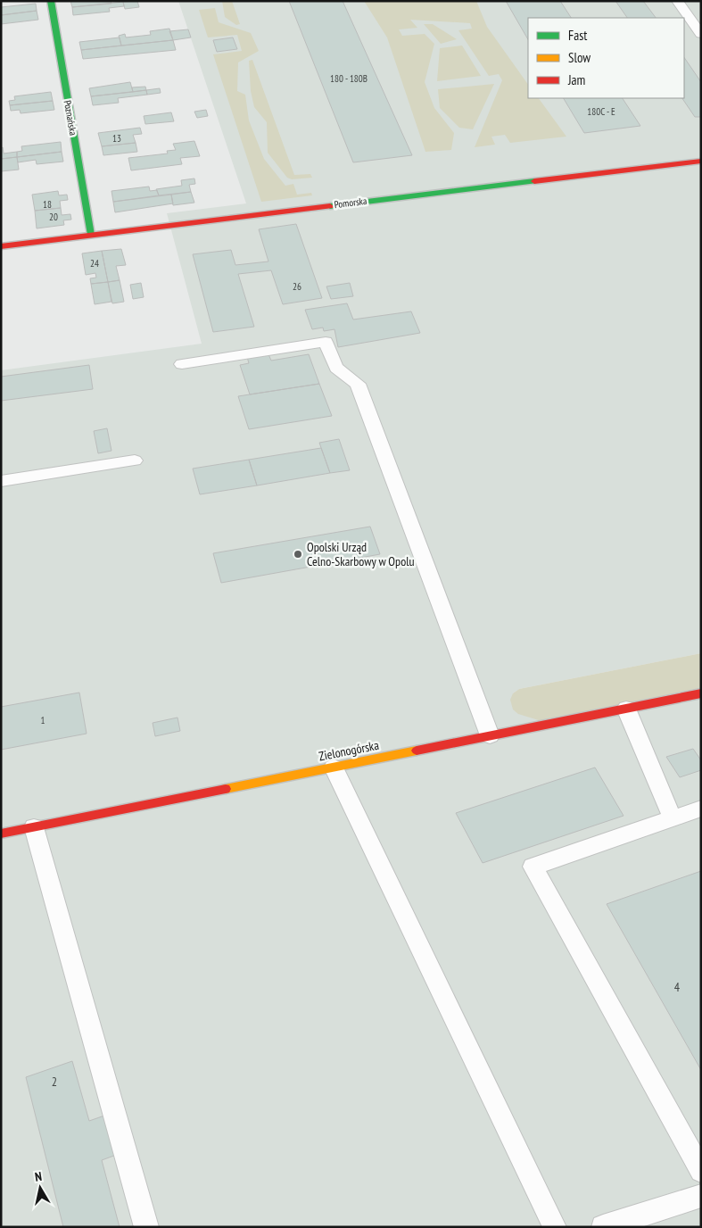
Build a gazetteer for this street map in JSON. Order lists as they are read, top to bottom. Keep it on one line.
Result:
{"streets":{"street":["Poznańska","Pomorska","Zielonogórska"]},"crossings":[["Poznańska","Pomorska"]],"places":["Opolski Urząd Celno-Skarbowy w Opolu"],"house_numbers":["180 - 180B","180C - E","13","18","20","24","26","1","4","2"],"legend":["Fast","Slow","Jam"],"north":"top"}
